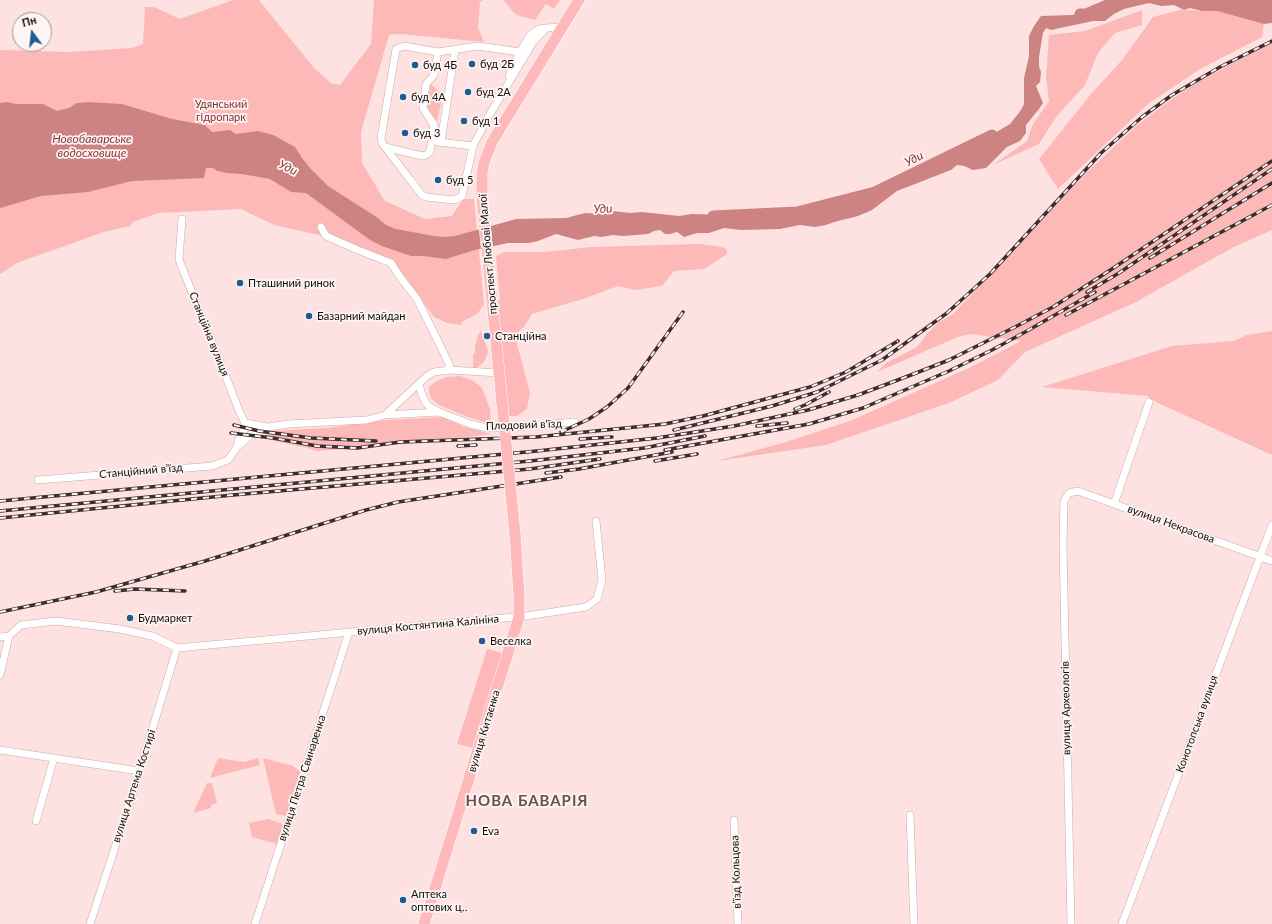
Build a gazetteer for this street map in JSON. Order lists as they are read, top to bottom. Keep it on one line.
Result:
{"streets":{"main road":["проспект Любові Малої","вулиця Китаєнка"],"street":["Станційна вулиця","Плодовий в'їзд","Станційний в’їзд","вулиця Некрасова","вулиця Костянтина Калініна","вулиця Археологів","Конотопська вулиця","вулиця Петра Свинаренка","вулиця Артема Костирі","в’їзд Кольцова"]},"crossings":[["проспект Любові Малої","вулиця Китаєнка"],["вулиця Некрасова","вулиця Археологів"],["вулиця Некрасова","Конотопська вулиця"],["вулиця Костянтина Калініна","вулиця Китаєнка"],["вулиця Костянтина Калініна","вулиця Петра Свинаренка"],["вулиця Костянтина Калініна","вулиця Артема Костирі"]],"districts":["НОВА БАВАРІЯ"],"water":["Новобаварське водосховище","Уди"],"parks":["Удянський гідропарк"],"places":["буд 2Б","буд 4Б","буд 2А","буд 4А","буд 1","буд 3","буд 5","Пташиний ринок","Базарний майдан","Станційна","Будмаркет","Веселка","Eva","Аптека оптових ц‥"],"north":"top"}
